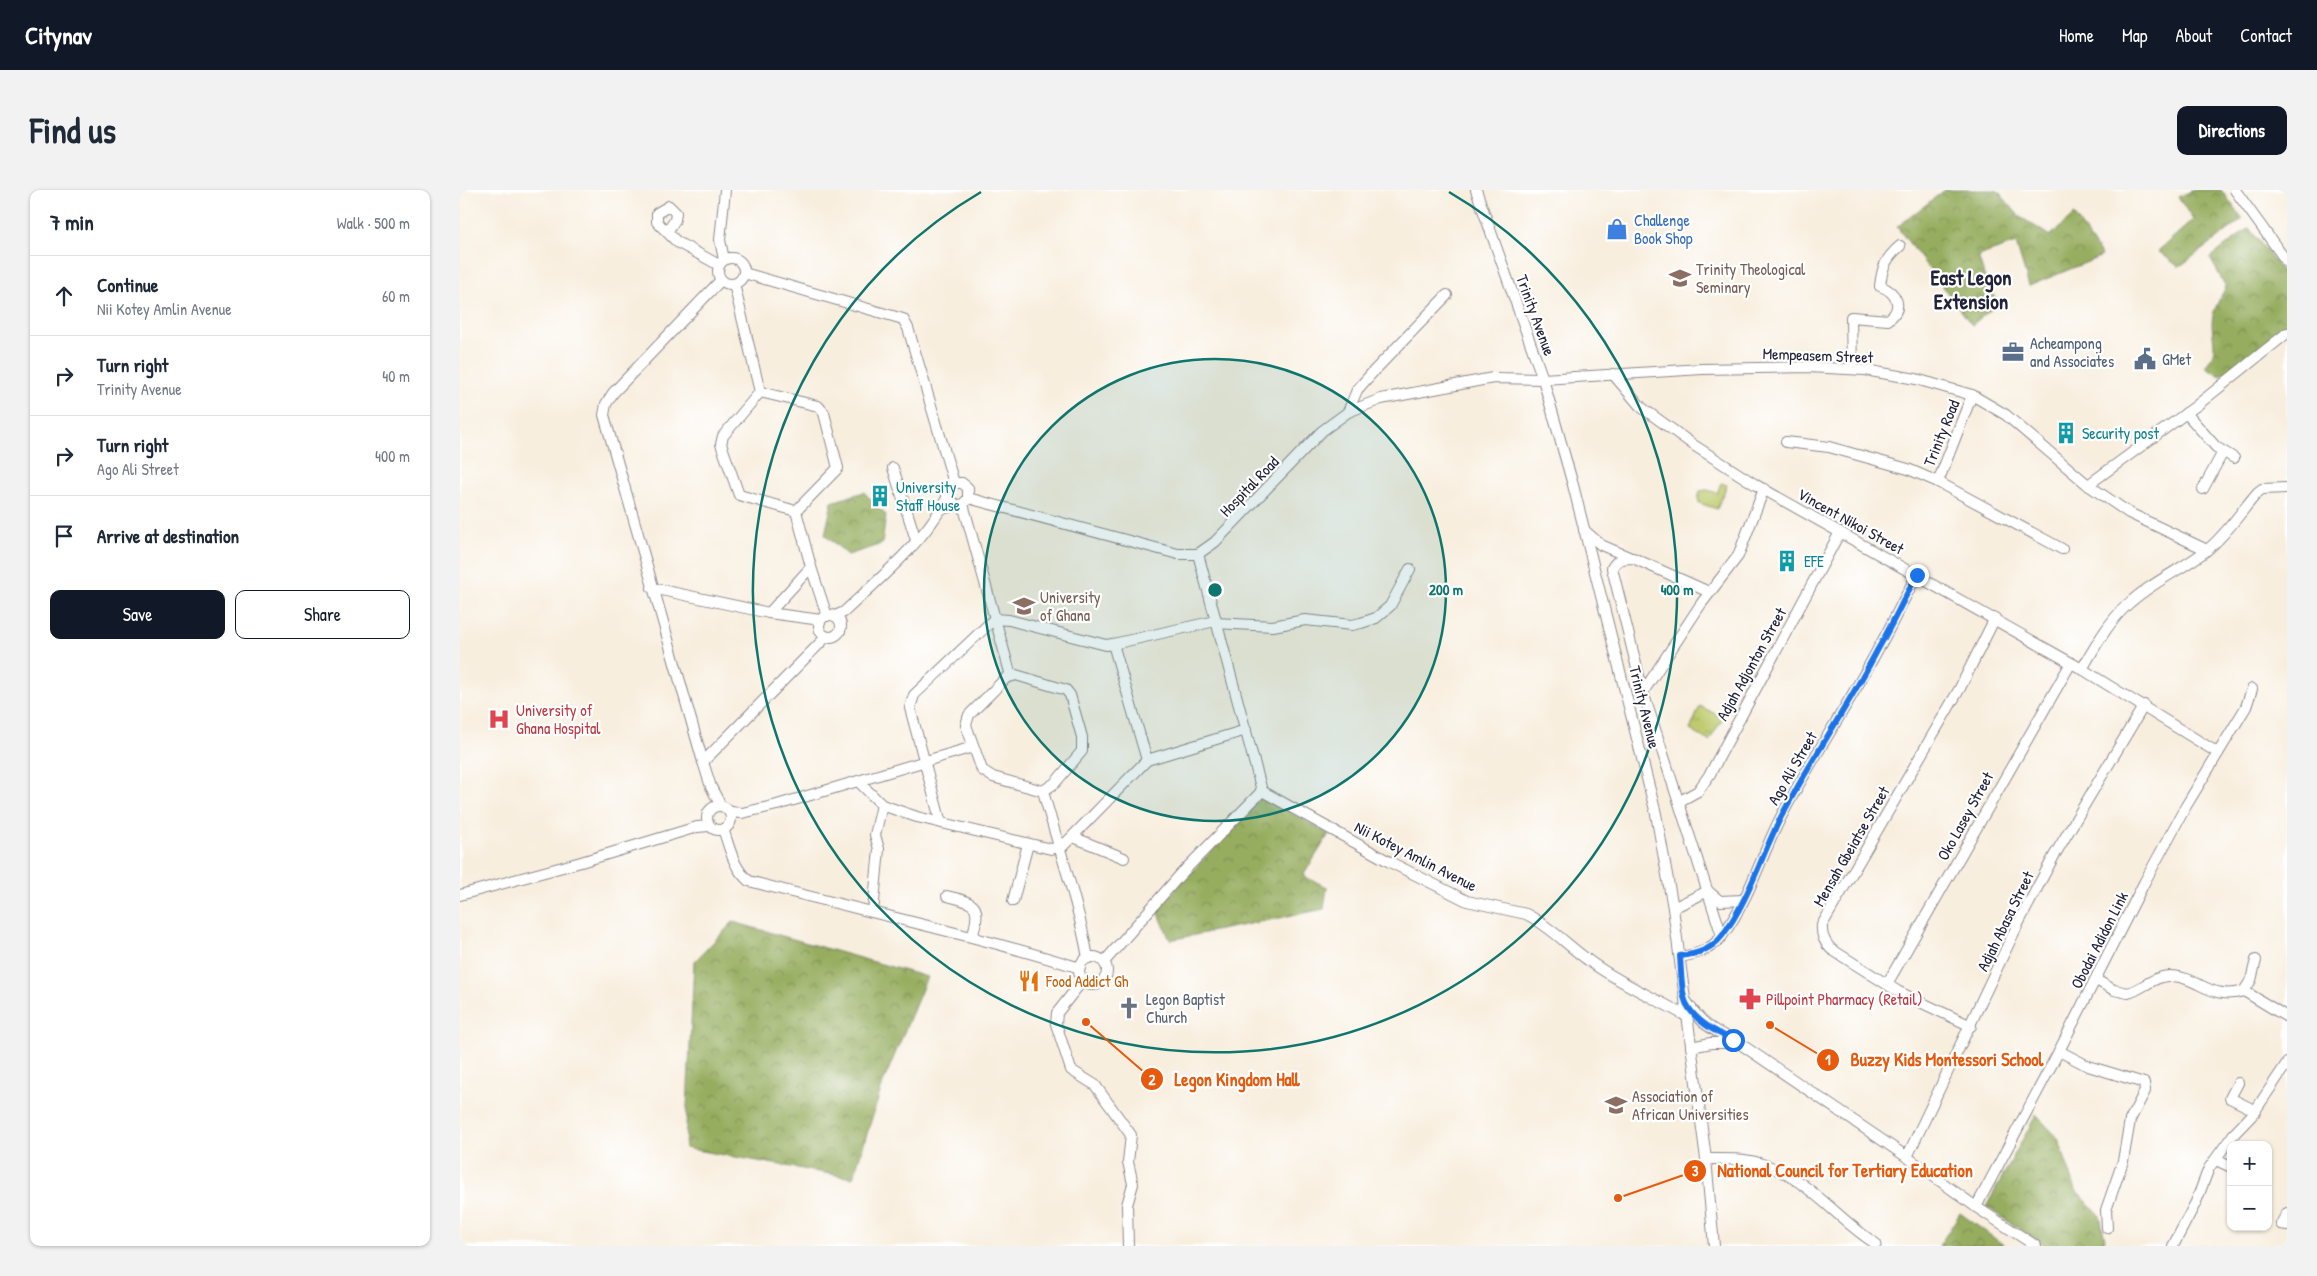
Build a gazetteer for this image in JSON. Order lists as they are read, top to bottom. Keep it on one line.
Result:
{"streets":{"street":["Trinity Avenue","Mempeasem Street","Trinity Road","Hospital Road","Vincent Nikoi Street","Adjah Adjonton Street","Ago Ali Street","Oko Lasey Street","Mensah Gbeiatse Street","Nii Kotey Amlin Avenue","Adjah Abasa Street","Obodai Adidon Link"]},"crossings":[["Trinity Avenue","Mempeasem Street"],["Trinity Avenue","Hospital Road"],["Trinity Avenue","Ago Ali Street"],["Trinity Avenue","Nii Kotey Amlin Avenue"],["Mempeasem Street","Trinity Road"],["Mempeasem Street","Hospital Road"],["Mempeasem Street","Vincent Nikoi Street"],["Vincent Nikoi Street","Adjah Adjonton Street"],["Vincent Nikoi Street","Ago Ali Street"],["Vincent Nikoi Street","Oko Lasey Street"],["Vincent Nikoi Street","Mensah Gbeiatse Street"],["Vincent Nikoi Street","Adjah Abasa Street"],["Vincent Nikoi Street","Obodai Adidon Link"],["Oko Lasey Street","Mensah Gbeiatse Street"],["Mensah Gbeiatse Street","Adjah Abasa Street"]],"districts":["East Legon Extension"],"places":{"shop":["Challenge Book Shop"],"school or university":["Trinity Theological Seminary","University of Ghana","Association of African Universities"],"office":["Acheampong and Associates"],"public building":["GMet"],"building":["Security post","University Staff House","EFE"],"hospital":["University of Ghana Hospital"],"restaurant":["Food Addict Gh"],"pharmacy":["Pillpoint Pharmacy (Retail)"],"church":["Legon Baptist Church"],"other":["Legon Kingdom Hall","Buzzy Kids Montessori School","National Council for Tertiary Education"]},"page":{"header":"Citynav","nav":["Home","Map","About","Contact"],"buttons":["Directions",["Save","Share"]],"title":"Find us","heading":["7 min","Walk · 500 m"],"list":[["Continue","Nii Kotey Amlin Avenue","60 m"],["Turn right","Trinity Avenue","40 m"],["Turn right","Ago Ali Street","400 m"],"Arrive at destination"],"map_buttons":["+","−"]},"rings":["200 m","400 m"]}
